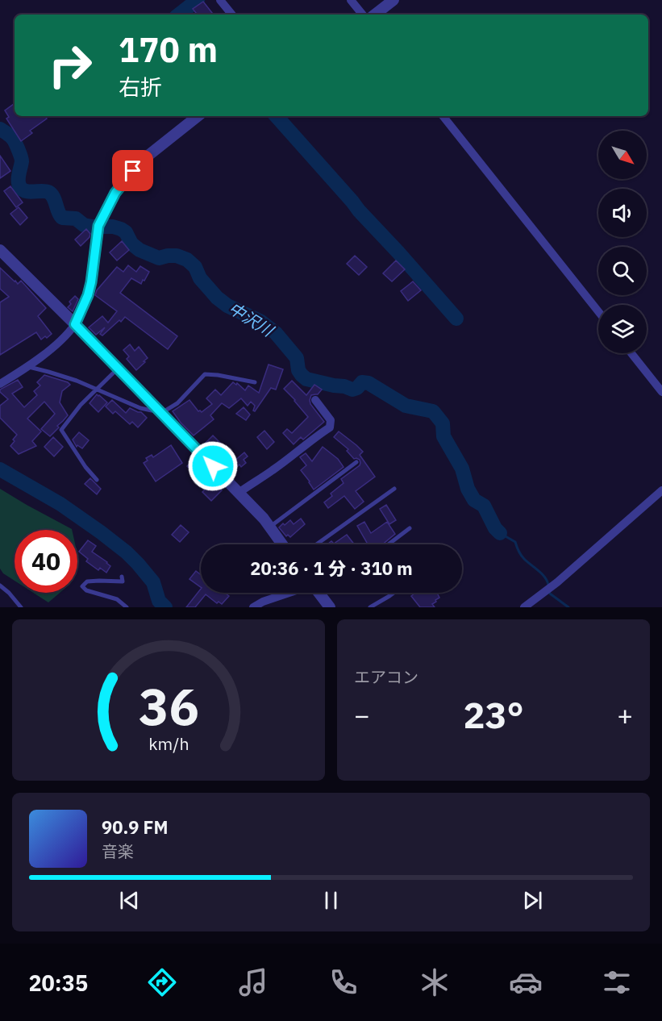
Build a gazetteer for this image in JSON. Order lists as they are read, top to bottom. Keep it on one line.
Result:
{"water":["中沢川"],"north":"bottom right","page":{"turn":["170 m","右折"],"limit":"40","trip":"20:36 · 1 分 · 310 m","tile":"エアコン","heat":["−","23°","+"],"song":["90.9 FM","音楽"],"tabs":"20:35","gauge":["36","km/h"]}}
